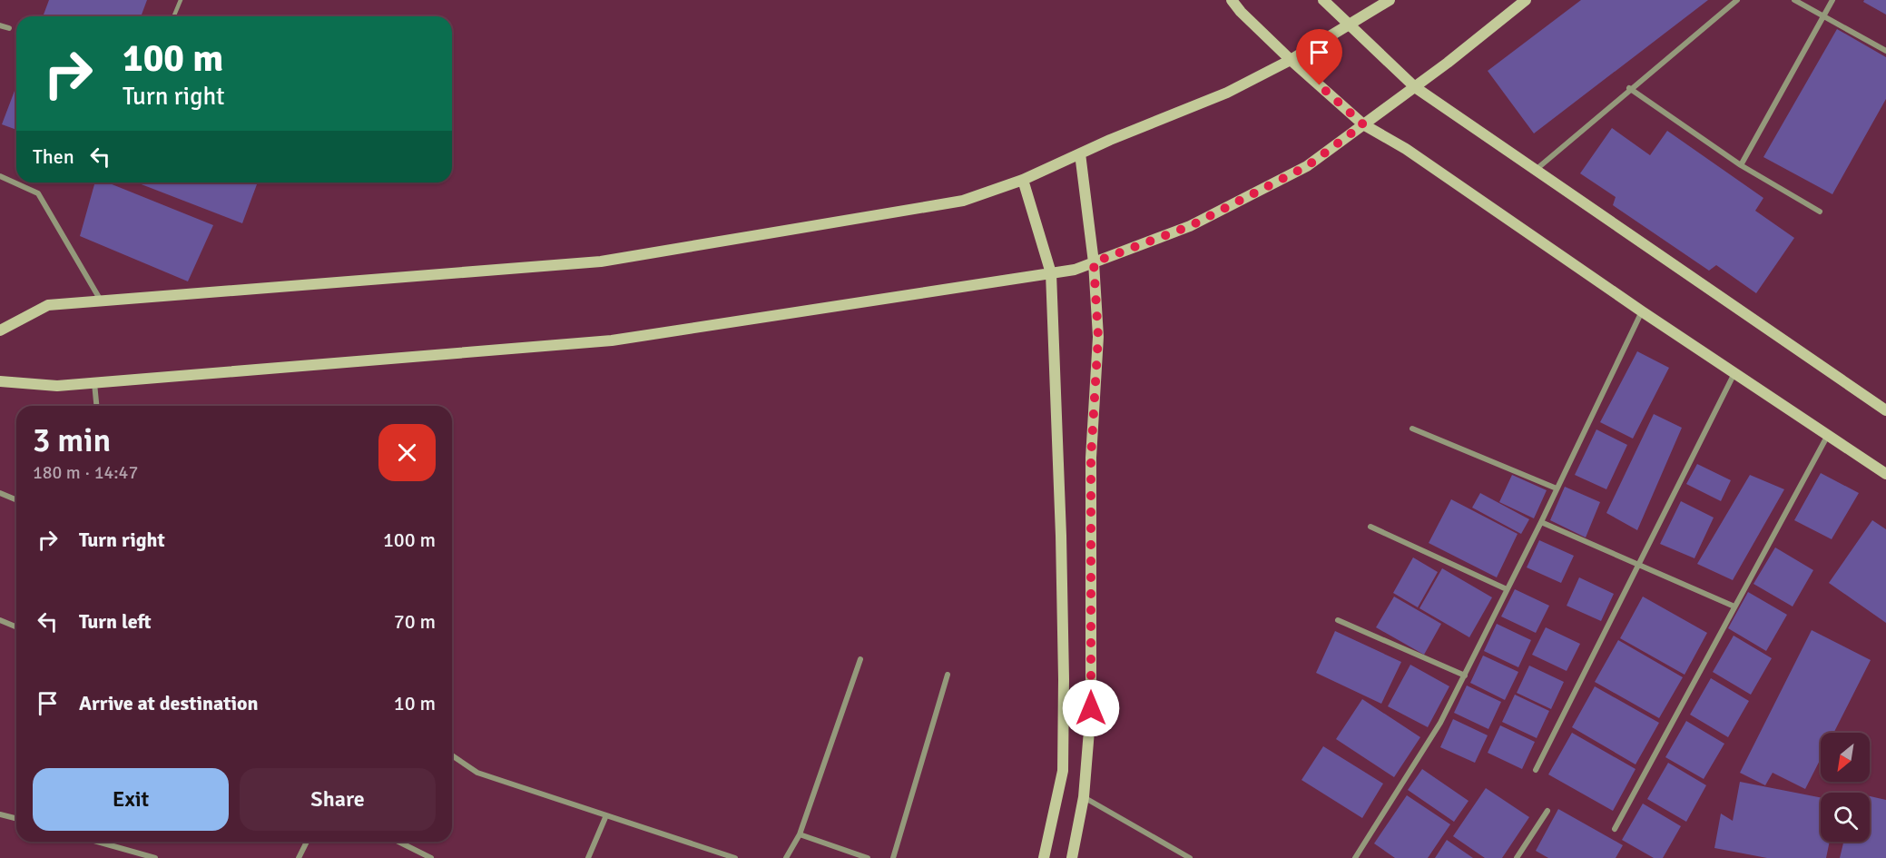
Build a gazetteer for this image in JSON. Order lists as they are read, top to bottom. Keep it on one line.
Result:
{"north":"bottom left","page":{"turn":["100 m","Turn right"],"then":"Then","heading":["3 min","180 m · 14:47"],"list":[{"name":"Turn right","value":"100 m"},{"name":"Turn left","value":"70 m"},{"name":"Arrive at destination","value":"10 m"}],"buttons":["Exit","Share"]}}
